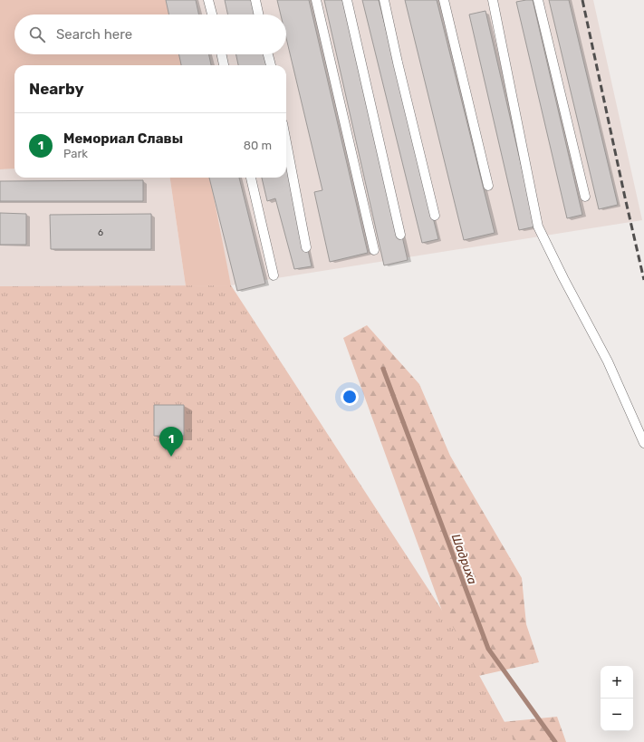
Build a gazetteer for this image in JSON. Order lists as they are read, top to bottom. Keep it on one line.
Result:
{"water":["Шадриха"],"house_numbers":["6"],"page":{"search":"Search here","heading":"Nearby","list":[{"mark":"1","name":"Мемориал Славы","note":"Park","value":"80 m"}],"pins":"1","map_buttons":["+","−"]}}
